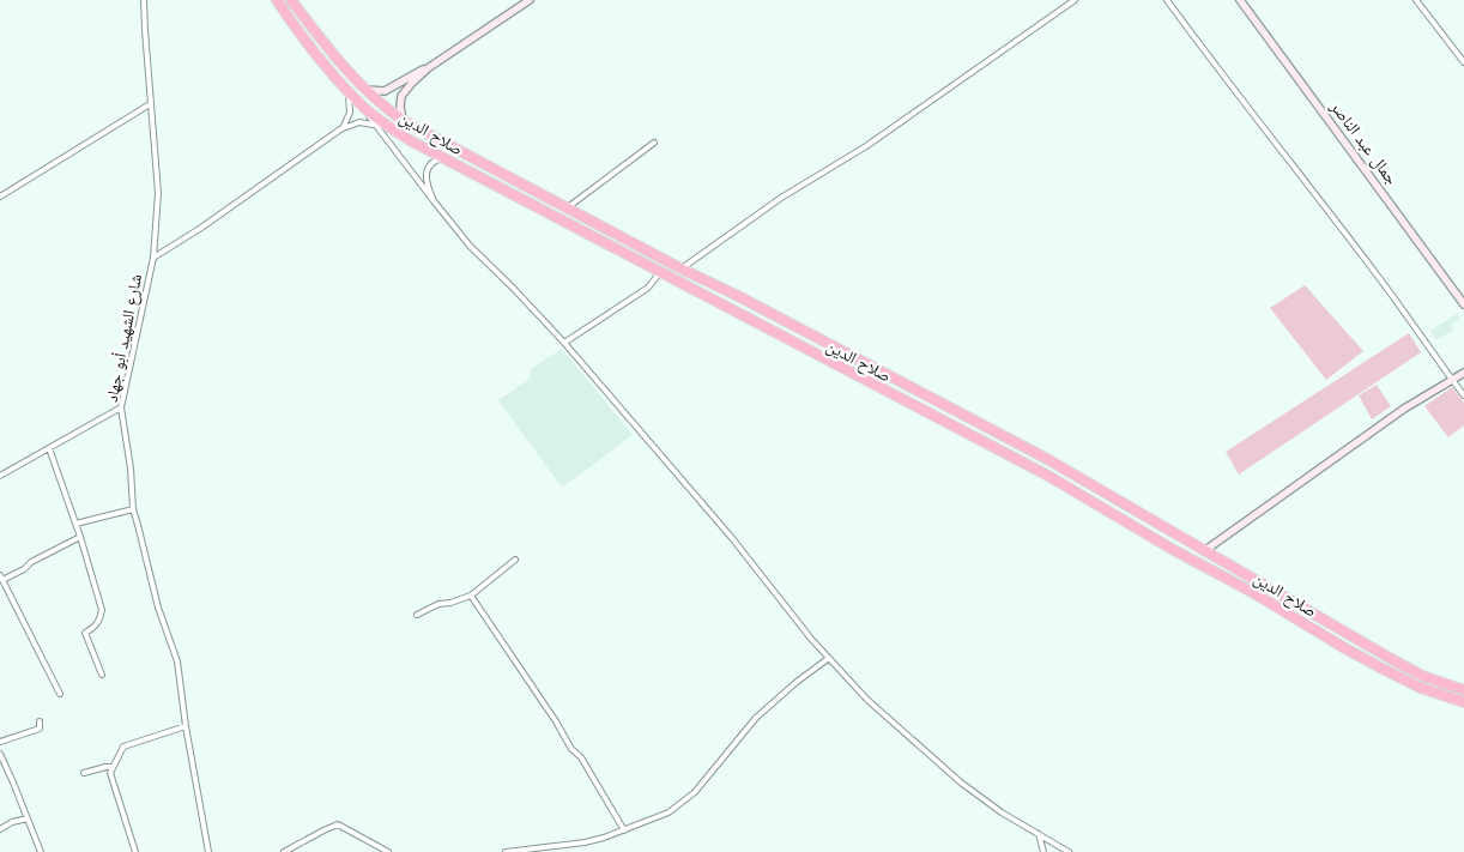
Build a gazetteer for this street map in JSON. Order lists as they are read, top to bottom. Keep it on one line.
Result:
{"streets":{"highway":["صلاح الدين"],"main road":["جمال عبد الناصر"],"street":["شارع الشهيد أبو جهاد"]}}
